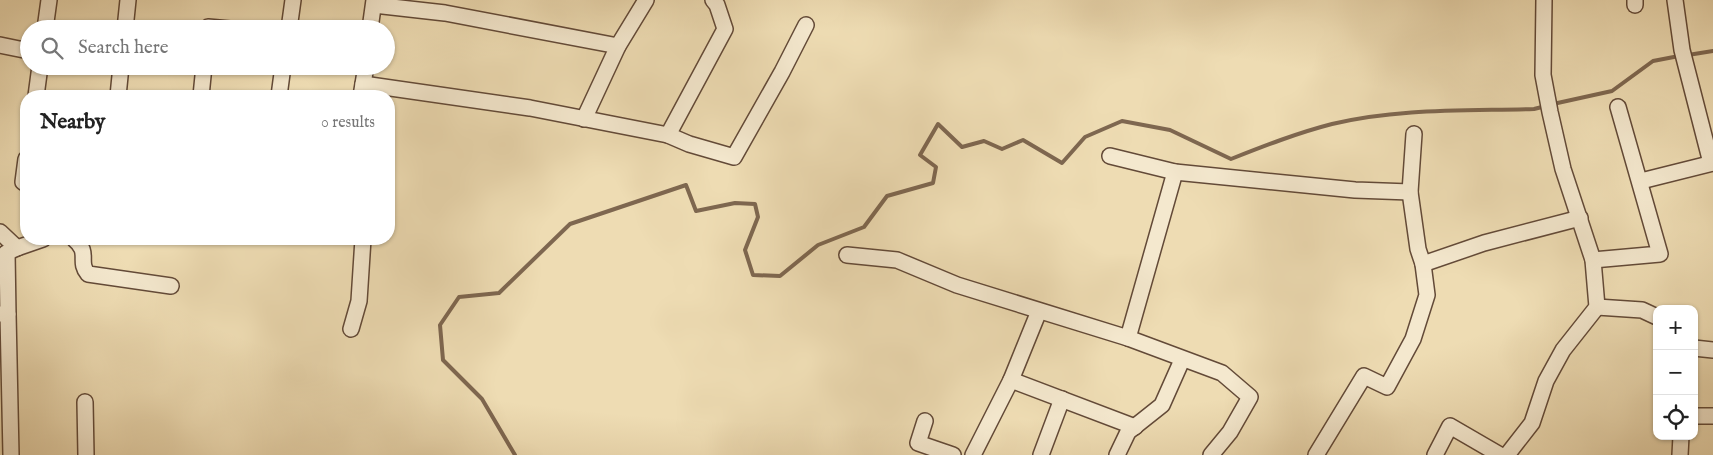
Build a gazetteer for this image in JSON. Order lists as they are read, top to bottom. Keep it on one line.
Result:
{"page":{"search":"Search here","heading":["Nearby","0 results"],"map_buttons":["+","−"]}}
